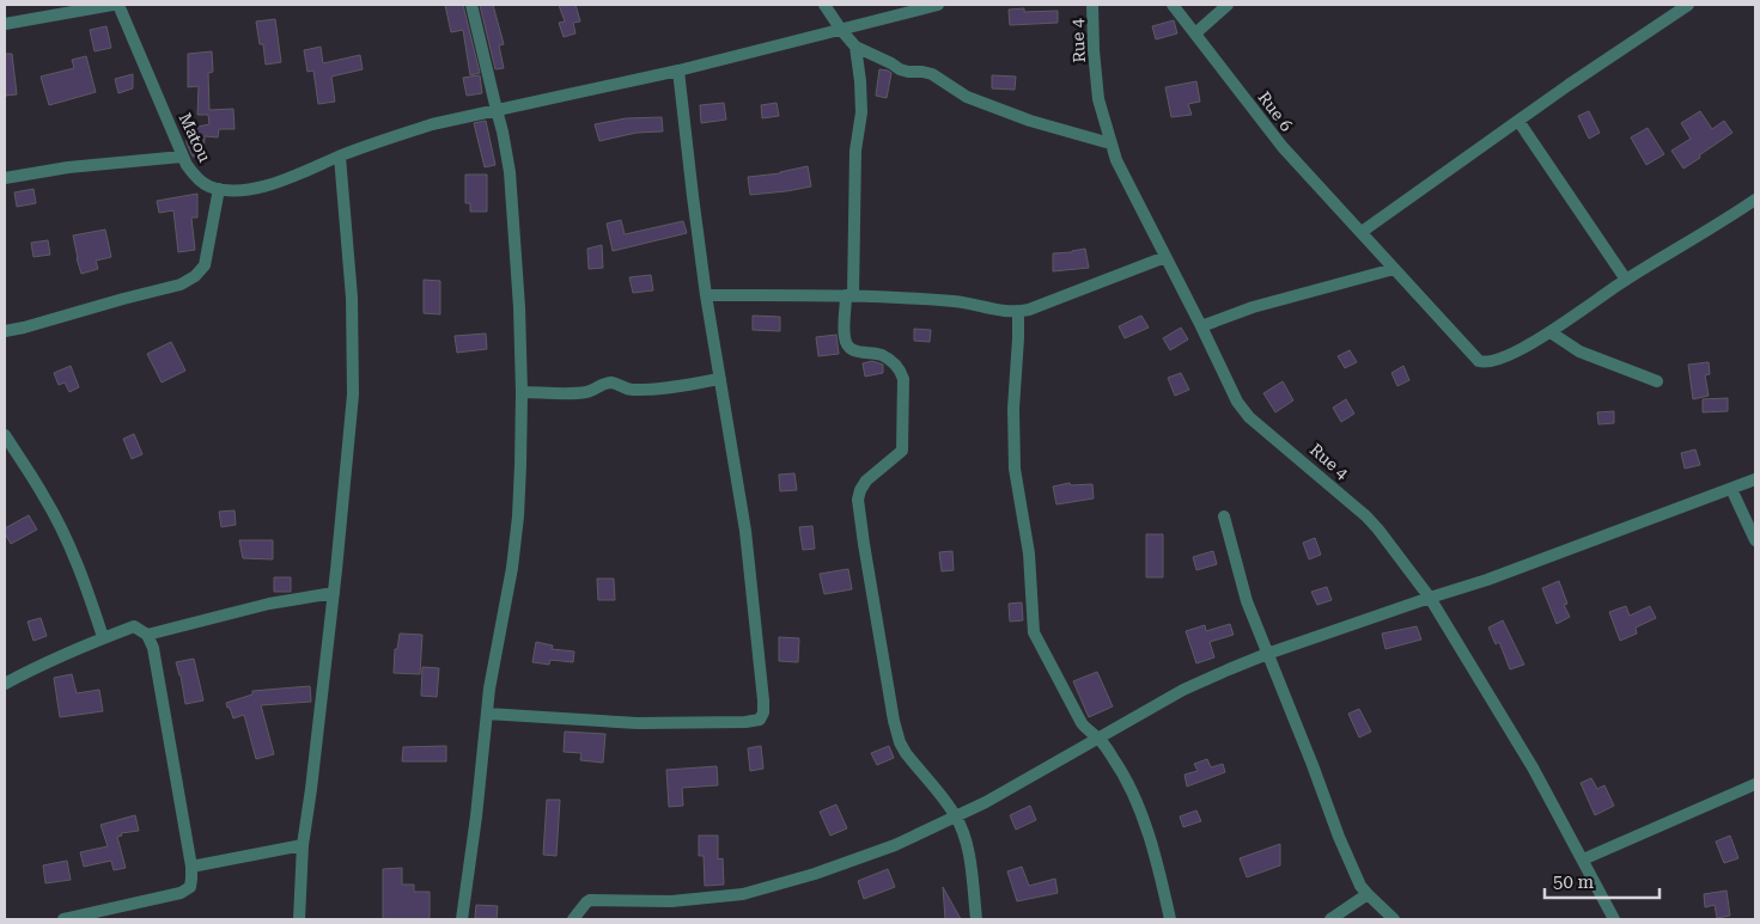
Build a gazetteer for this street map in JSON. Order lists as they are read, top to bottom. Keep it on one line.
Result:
{"streets":{"street":["Rue 4","Rue 6","Matou"]},"scale_bar":"50 m"}
